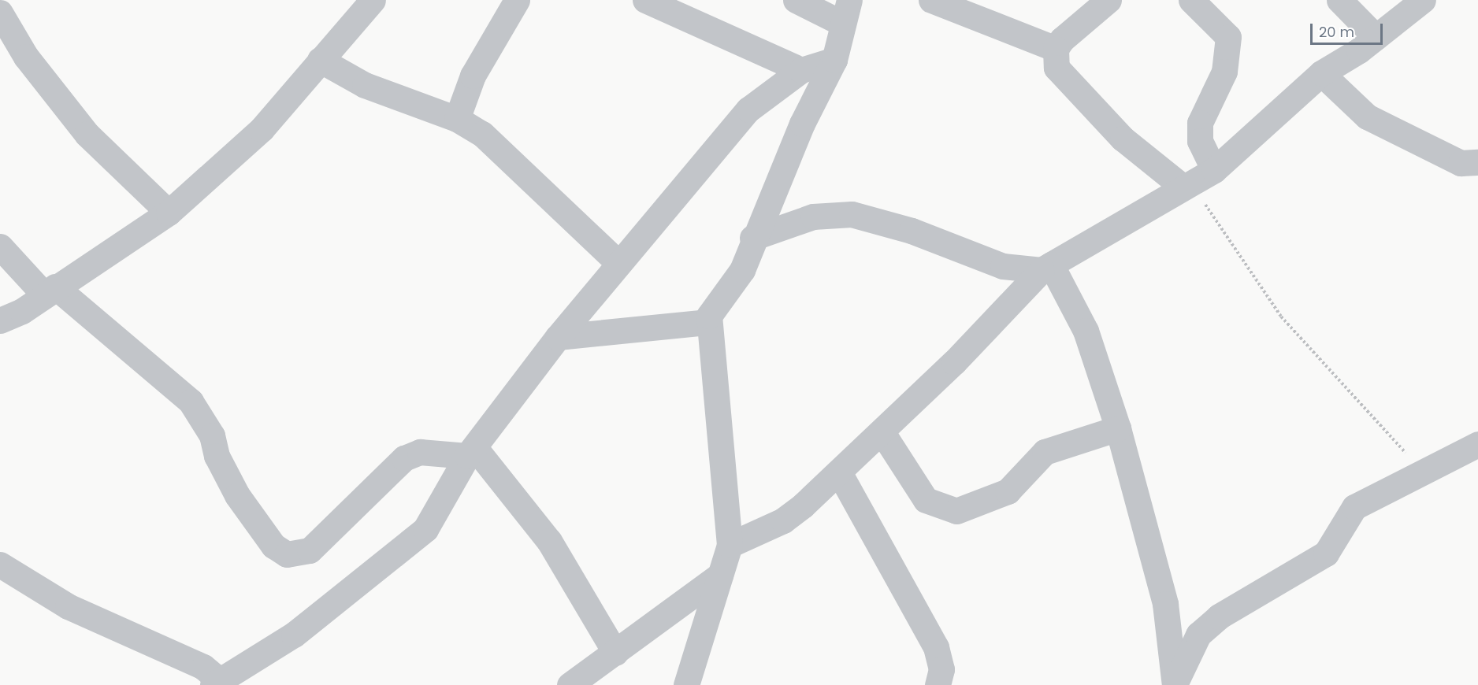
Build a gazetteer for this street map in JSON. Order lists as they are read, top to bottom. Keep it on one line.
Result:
{"scale_bar":"20 m"}
